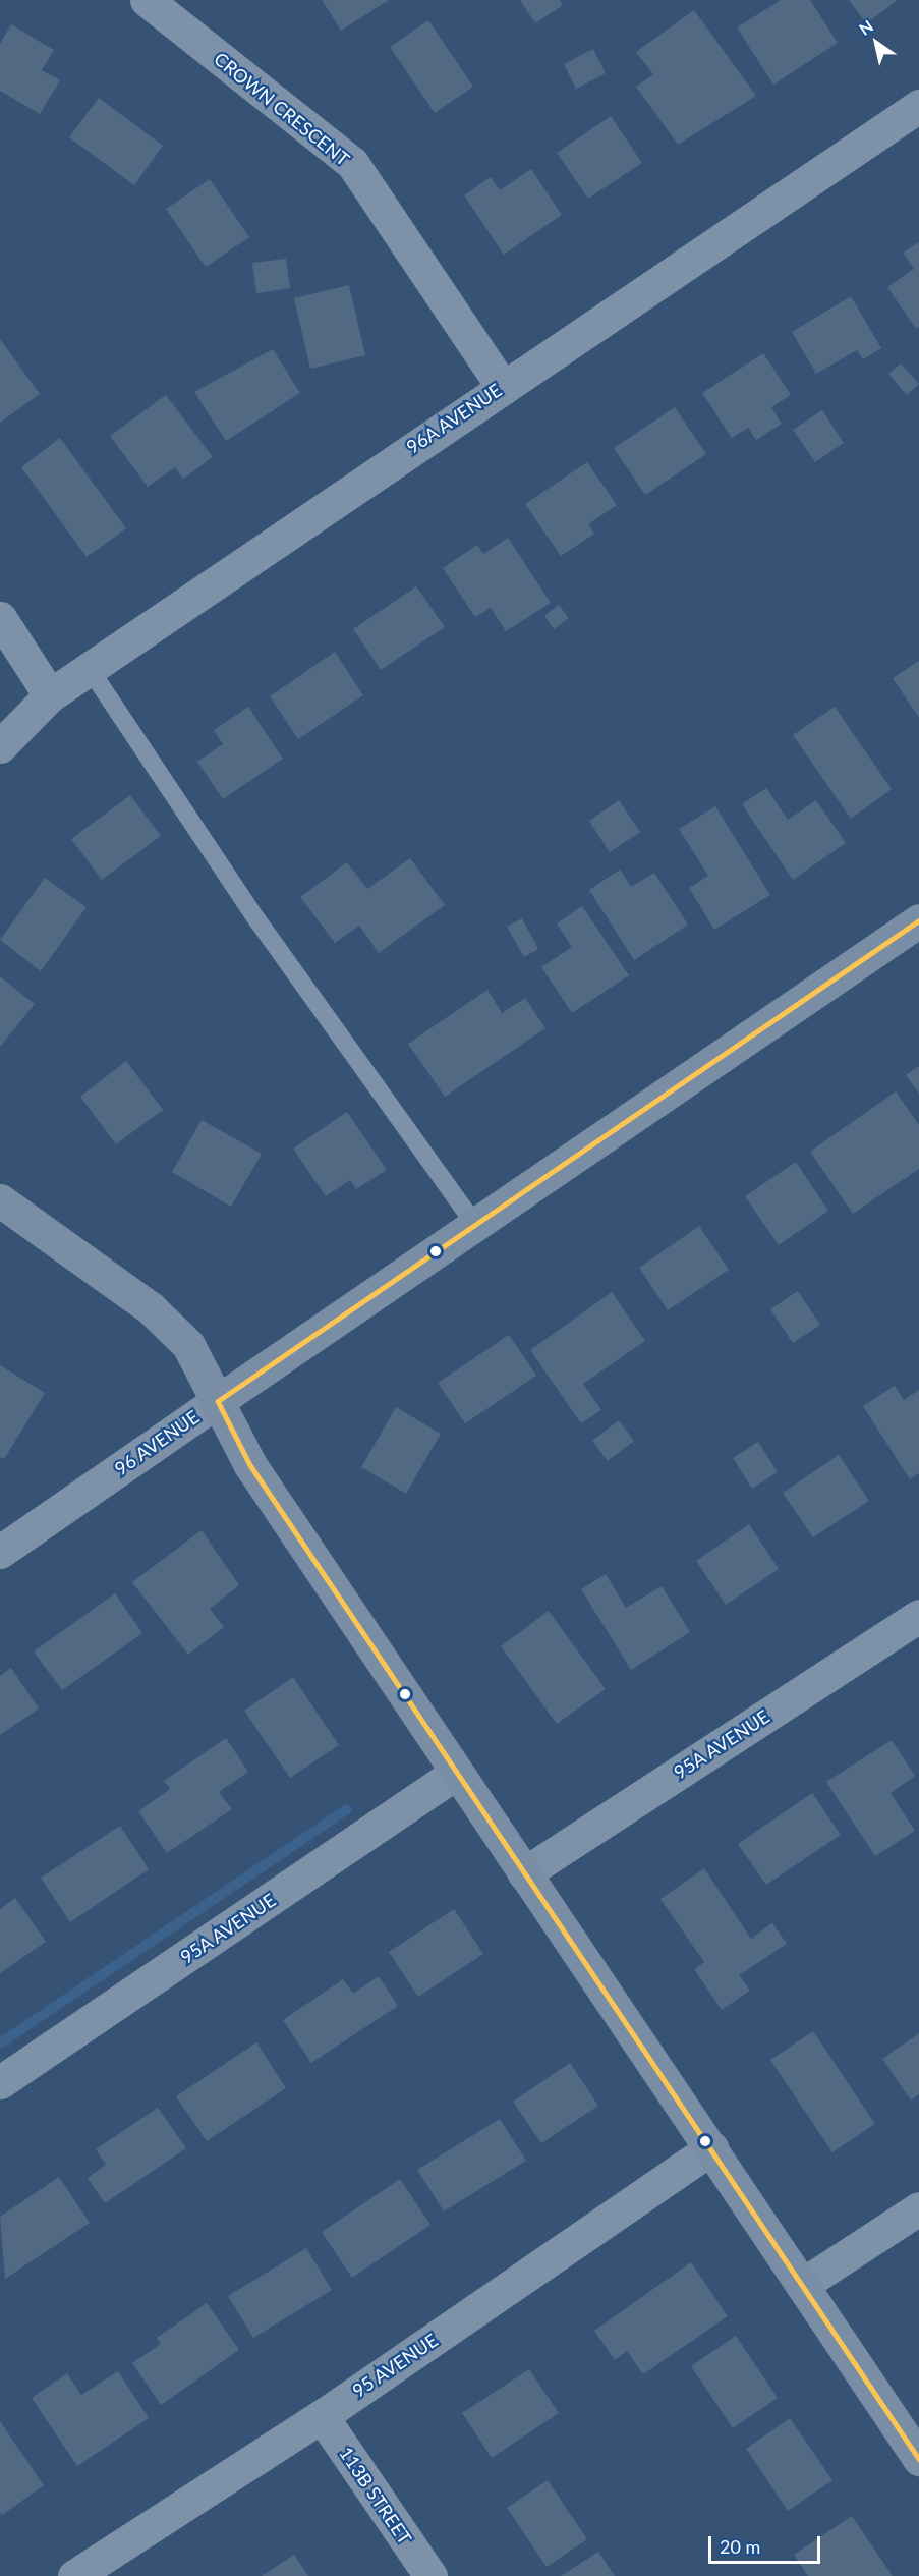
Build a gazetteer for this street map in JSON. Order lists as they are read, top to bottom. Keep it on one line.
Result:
{"streets":{"street":["CROWN CRESCENT","96A AVENUE","96 AVENUE","95A AVENUE","95 AVENUE","113B STREET"]},"crossings":[["CROWN CRESCENT","96A AVENUE"],["95 AVENUE","113B STREET"]],"scale_bar":"20 m","north":"top left"}
